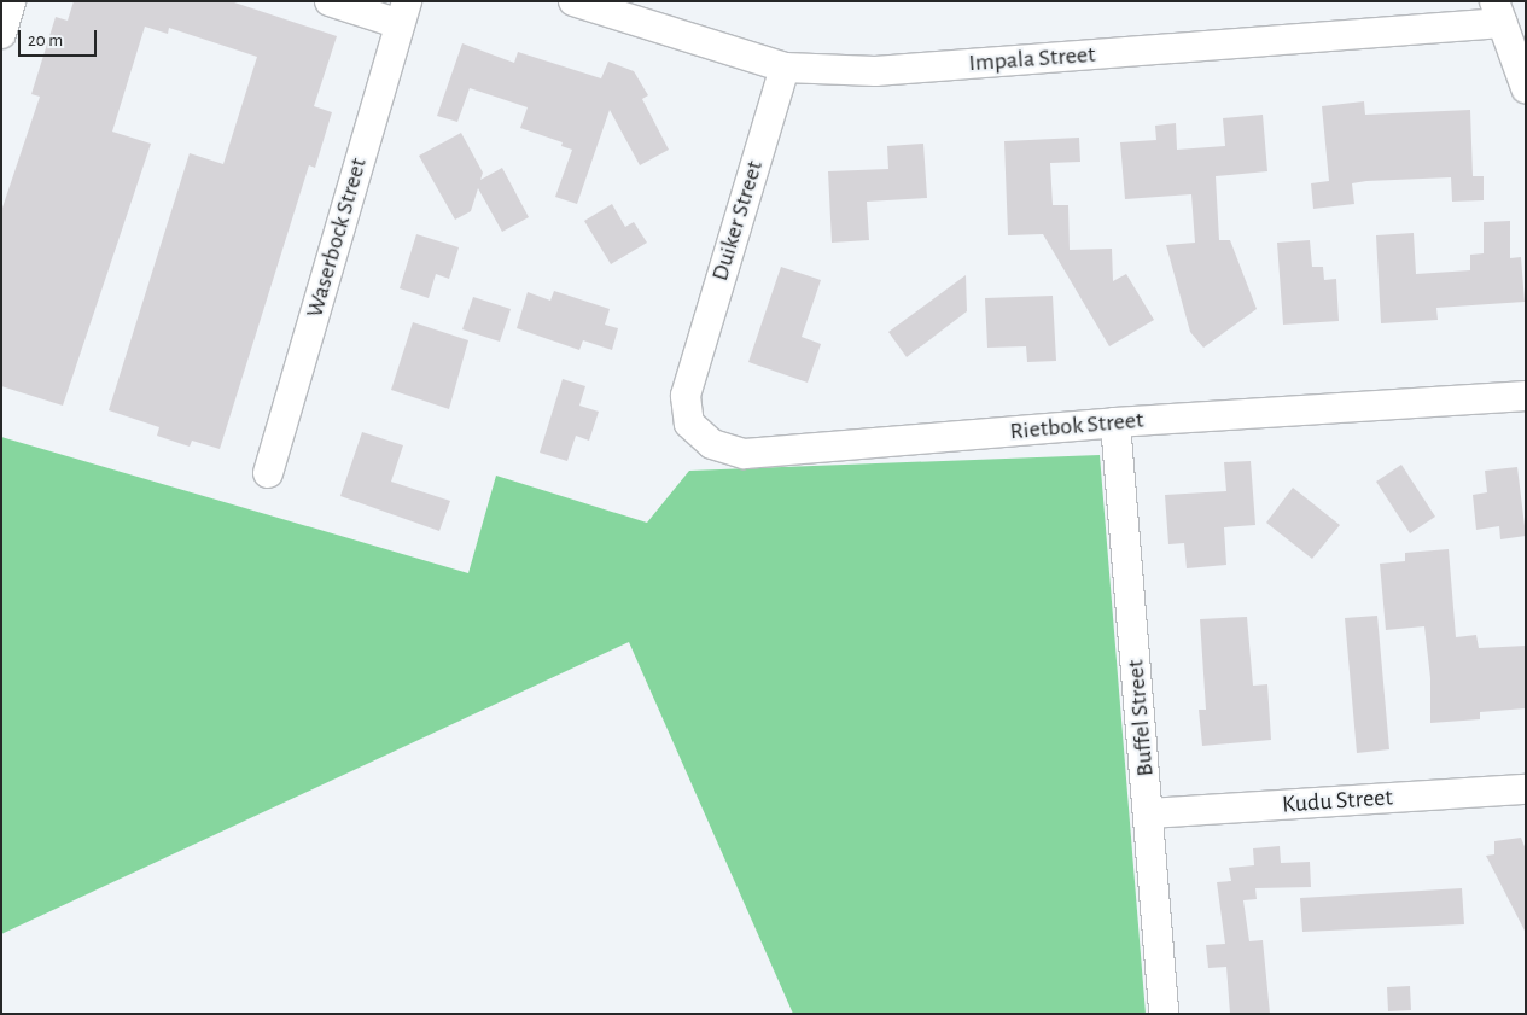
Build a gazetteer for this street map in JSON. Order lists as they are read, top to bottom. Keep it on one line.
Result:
{"streets":{"street":["Impala Street","Duiker Street","Waserbock Street","Rietbok Street","Buffel Street","Kudu Street"]},"crossings":[["Impala Street","Duiker Street"],["Duiker Street","Rietbok Street"],["Rietbok Street","Buffel Street"],["Buffel Street","Kudu Street"]],"scale_bar":"20 m"}
